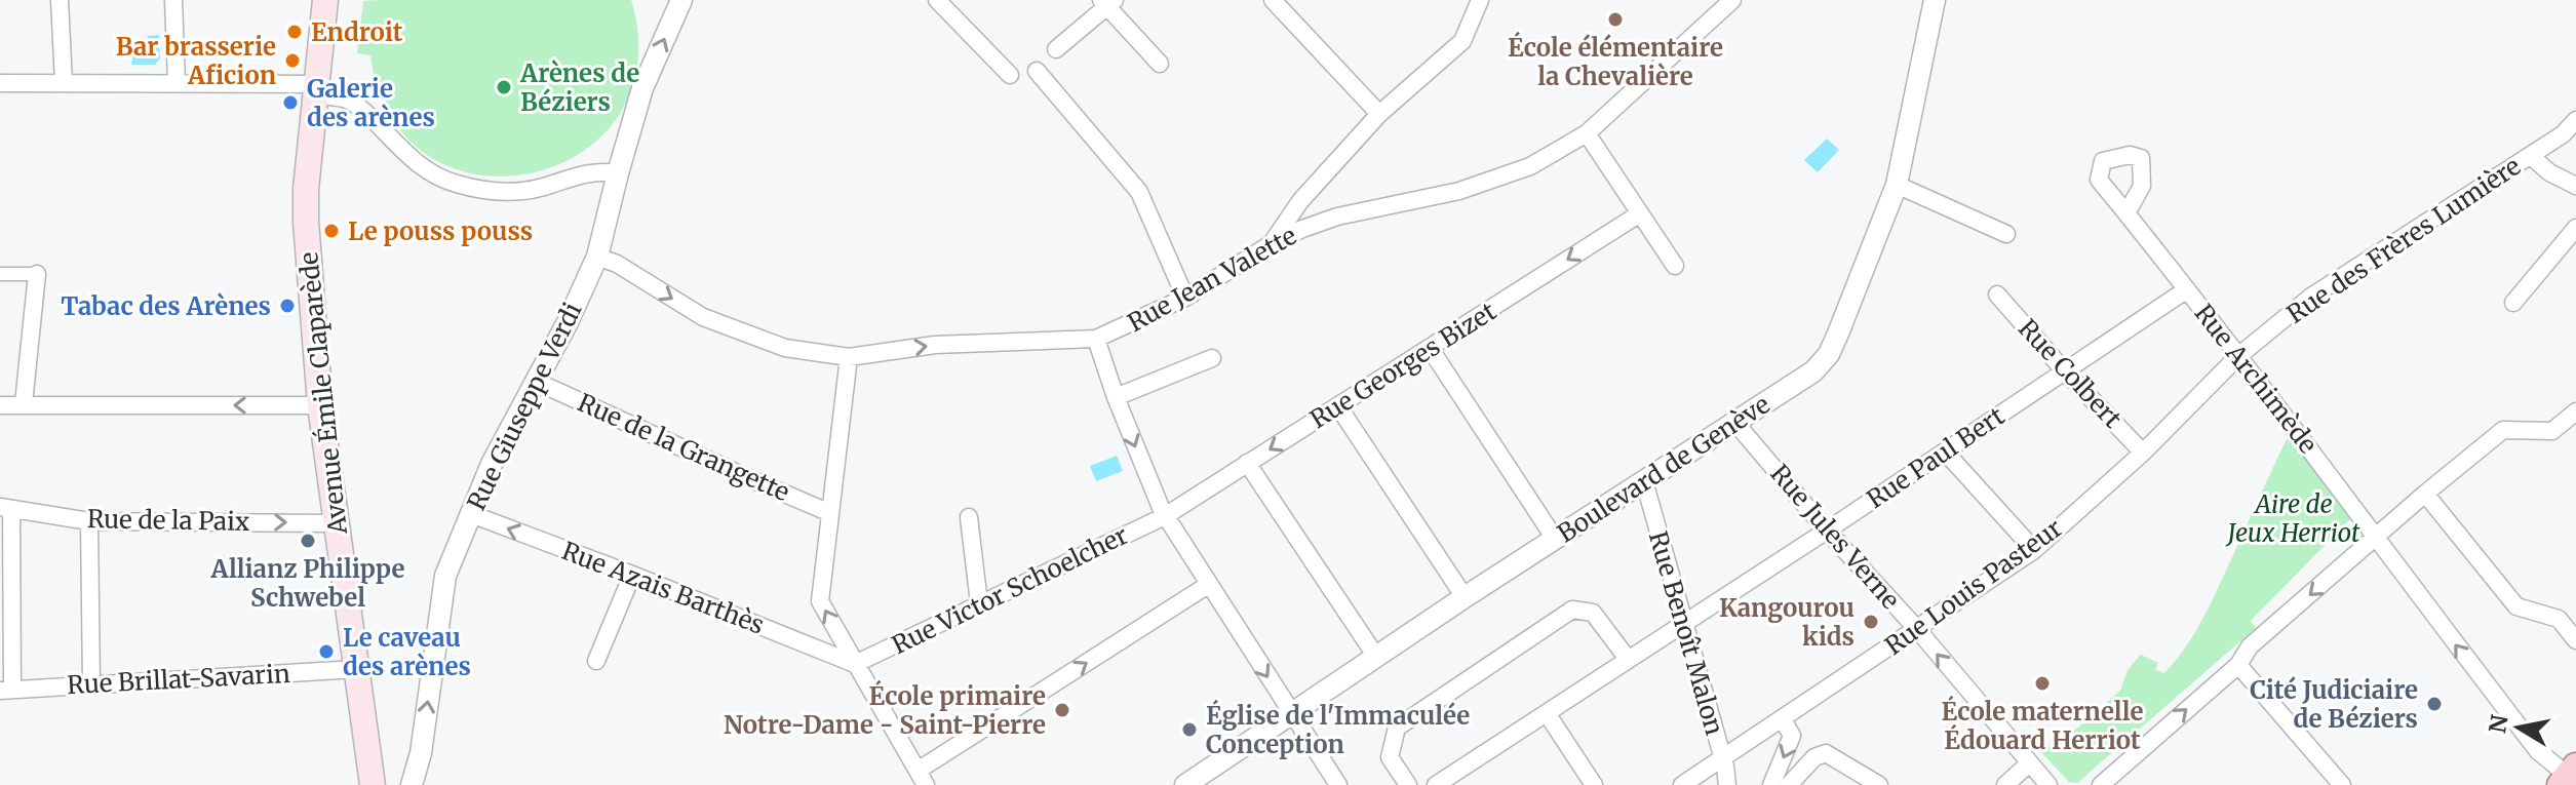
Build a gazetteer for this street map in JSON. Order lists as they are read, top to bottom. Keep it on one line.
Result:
{"streets":{"main road":["Avenue Émile Claparède"],"street":["Rue des Frères Lumière","Rue Jean Valette","Rue Georges Bizet","Rue Colbert","Rue Archimède","Rue Giuseppe Verdi","Rue de la Grangette","Rue Paul Bert","Boulevard de Genève","Rue de la Paix","Rue Jules Verne","Rue Louis Pasteur","Rue Azais Barthès","Rue Victor Schoelcher","Rue Benoît Malon","Rue Brillat-Savarin"]},"crossings":[["Rue des Frères Lumière","Rue Archimède"],["Rue des Frères Lumière","Rue Louis Pasteur"],["Rue Jean Valette","Rue Giuseppe Verdi"],["Rue Georges Bizet","Rue Victor Schoelcher"],["Rue Colbert","Rue Paul Bert"],["Rue Colbert","Rue Louis Pasteur"],["Rue Archimède","Rue Paul Bert"],["Rue Archimède","Rue Louis Pasteur"],["Avenue Émile Claparède","Rue de la Paix"],["Avenue Émile Claparède","Rue Brillat-Savarin"],["Rue Giuseppe Verdi","Rue de la Grangette"],["Rue Giuseppe Verdi","Rue Azais Barthès"],["Rue Paul Bert","Rue Jules Verne"],["Rue Paul Bert","Rue Benoît Malon"],["Boulevard de Genève","Rue Jules Verne"],["Boulevard de Genève","Rue Benoît Malon"],["Rue Jules Verne","Rue Louis Pasteur"],["Rue Louis Pasteur","Rue Benoît Malon"],["Rue Azais Barthès","Rue Victor Schoelcher"]],"one_way":["Rue Jean Valette","Rue Georges Bizet","Rue Giuseppe Verdi","Rue Jules Verne","Rue Azais Barthès"],"parks":["Aire de Jeux Herriot"],"places":["École élémentaire la Chevalière","Endroit","Bar brasserie Aficion","Arènes de Béziers","Galerie des arènes","Le pouss pouss","Tabac des Arènes","Allianz Philippe Schwebel","Kangourou kids","Le caveau des arènes","École maternelle Édouard Herriot","Cité Judiciaire de Béziers","École primaire Notre-Dame - Saint-Pierre","Église de l'Immaculée Conception"],"north":"left"}
